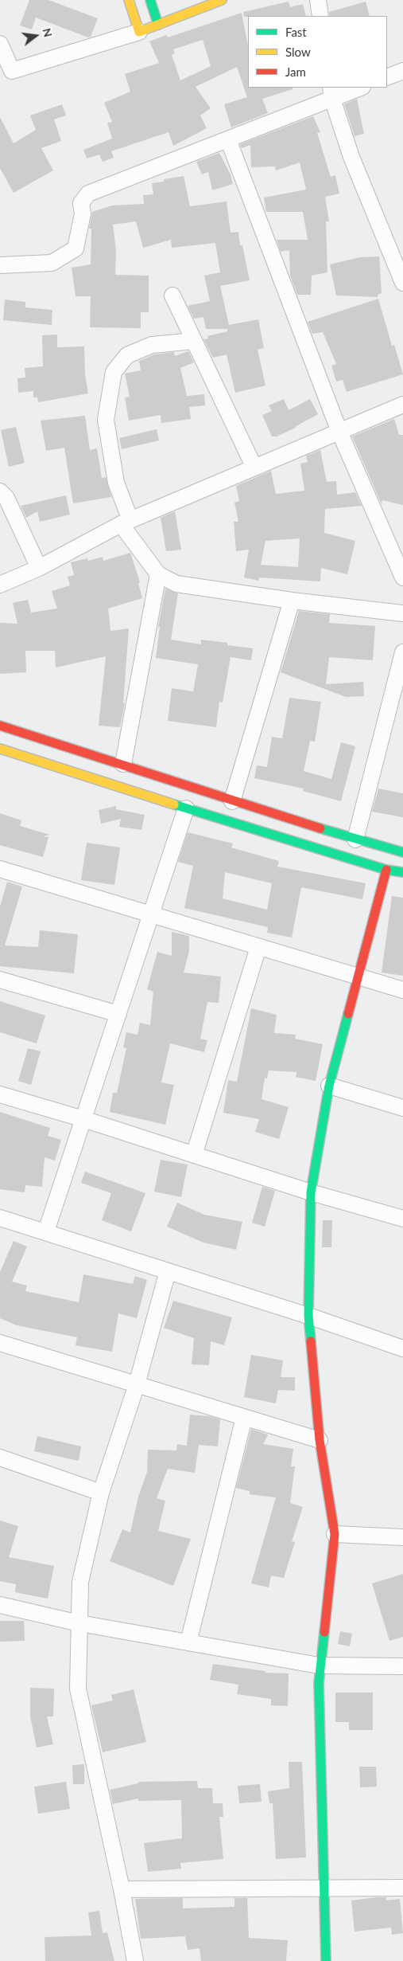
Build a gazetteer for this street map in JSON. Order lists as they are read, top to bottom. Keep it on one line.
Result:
{"legend":["Fast","Slow","Jam"],"north":"right"}
